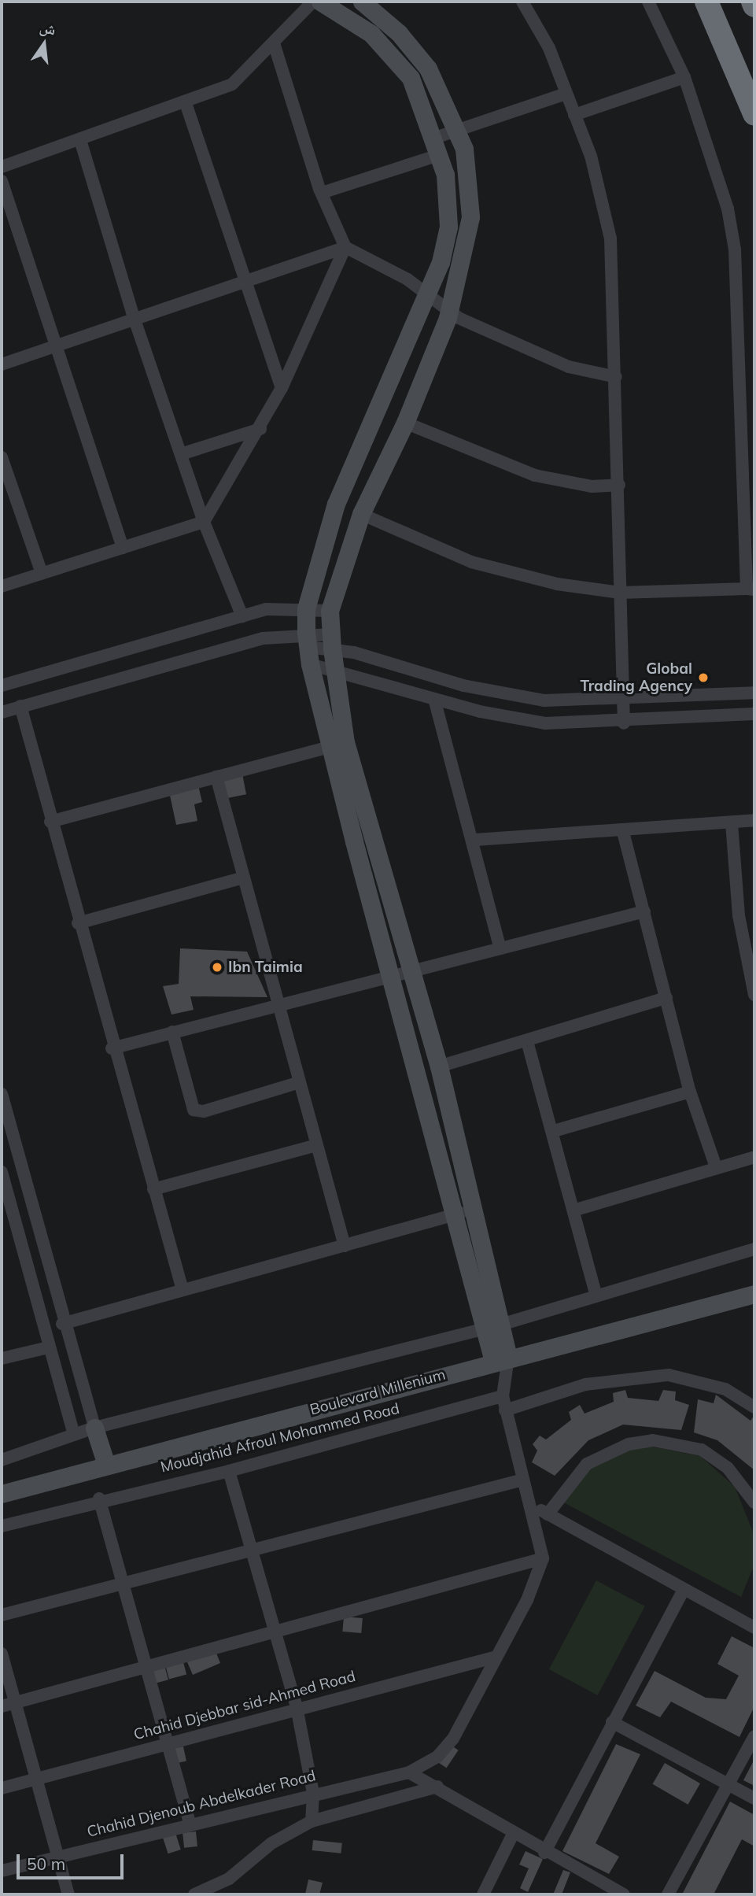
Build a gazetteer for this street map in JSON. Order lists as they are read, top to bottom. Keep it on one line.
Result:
{"streets":{"main road":["Boulevard Millenium"],"street":["Moudjahid Afroul Mohammed Road","Chahid Djebbar sid-Ahmed Road","Chahid Djenoub Abdelkader Road"]},"crossings":[["Chahid Djebbar sid-Ahmed Road","Chahid Djenoub Abdelkader Road"]],"places":["Global Trading Agency","Ibn Taimia"],"scale_bar":"50 m","north":"top"}
